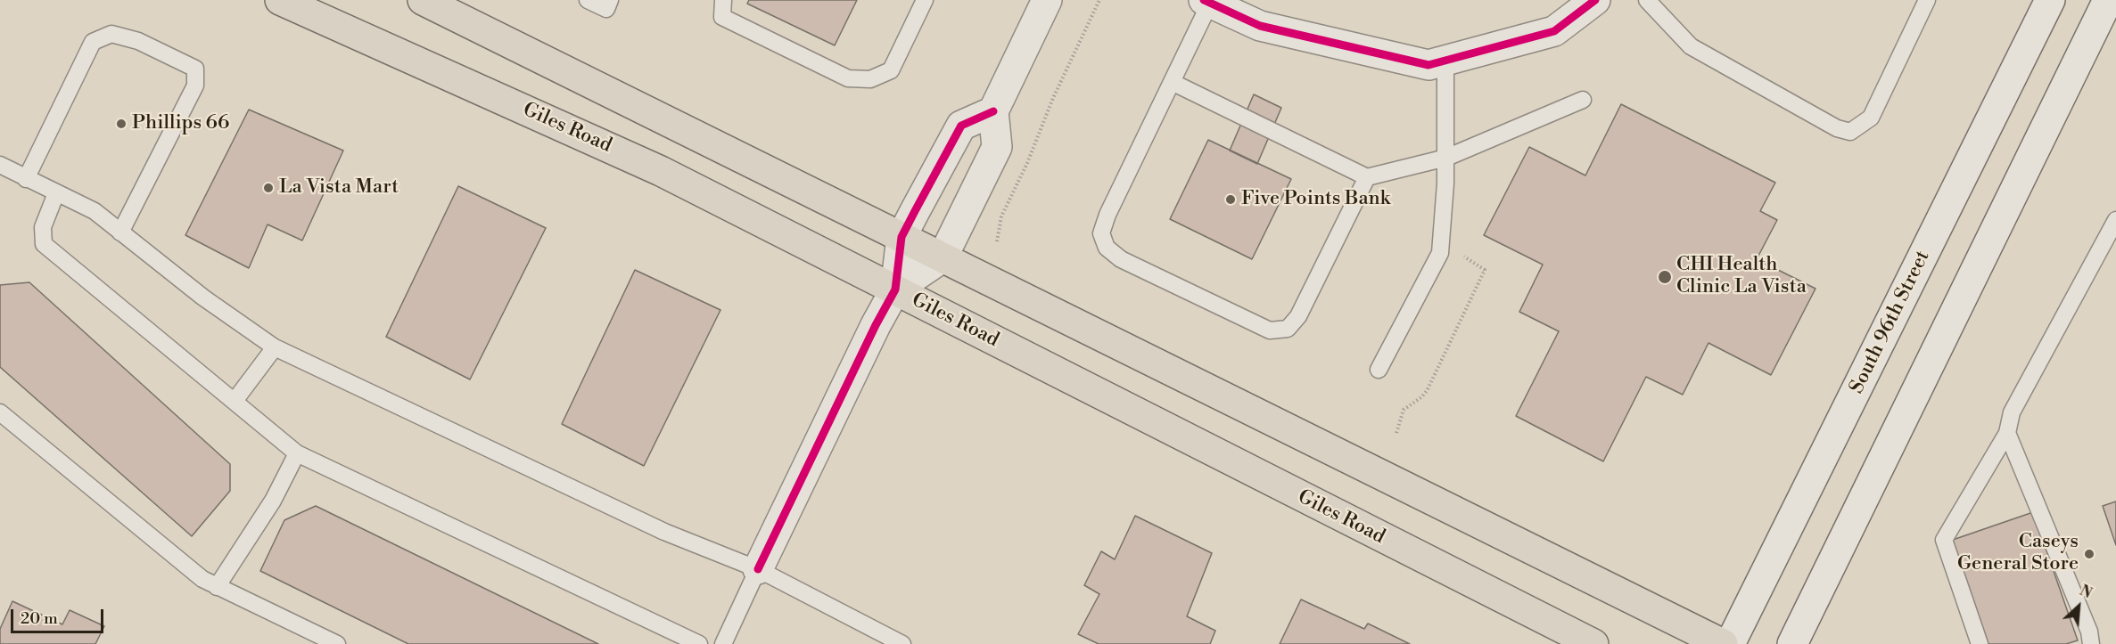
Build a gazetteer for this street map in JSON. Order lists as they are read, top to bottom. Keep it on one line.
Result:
{"streets":{"main road":["Giles Road","South 96th Street"]},"places":["Phillips 66","La Vista Mart","Five Points Bank","CHI Health Clinic La Vista","Caseys General Store"],"scale_bar":"20 m","north":"top right"}
